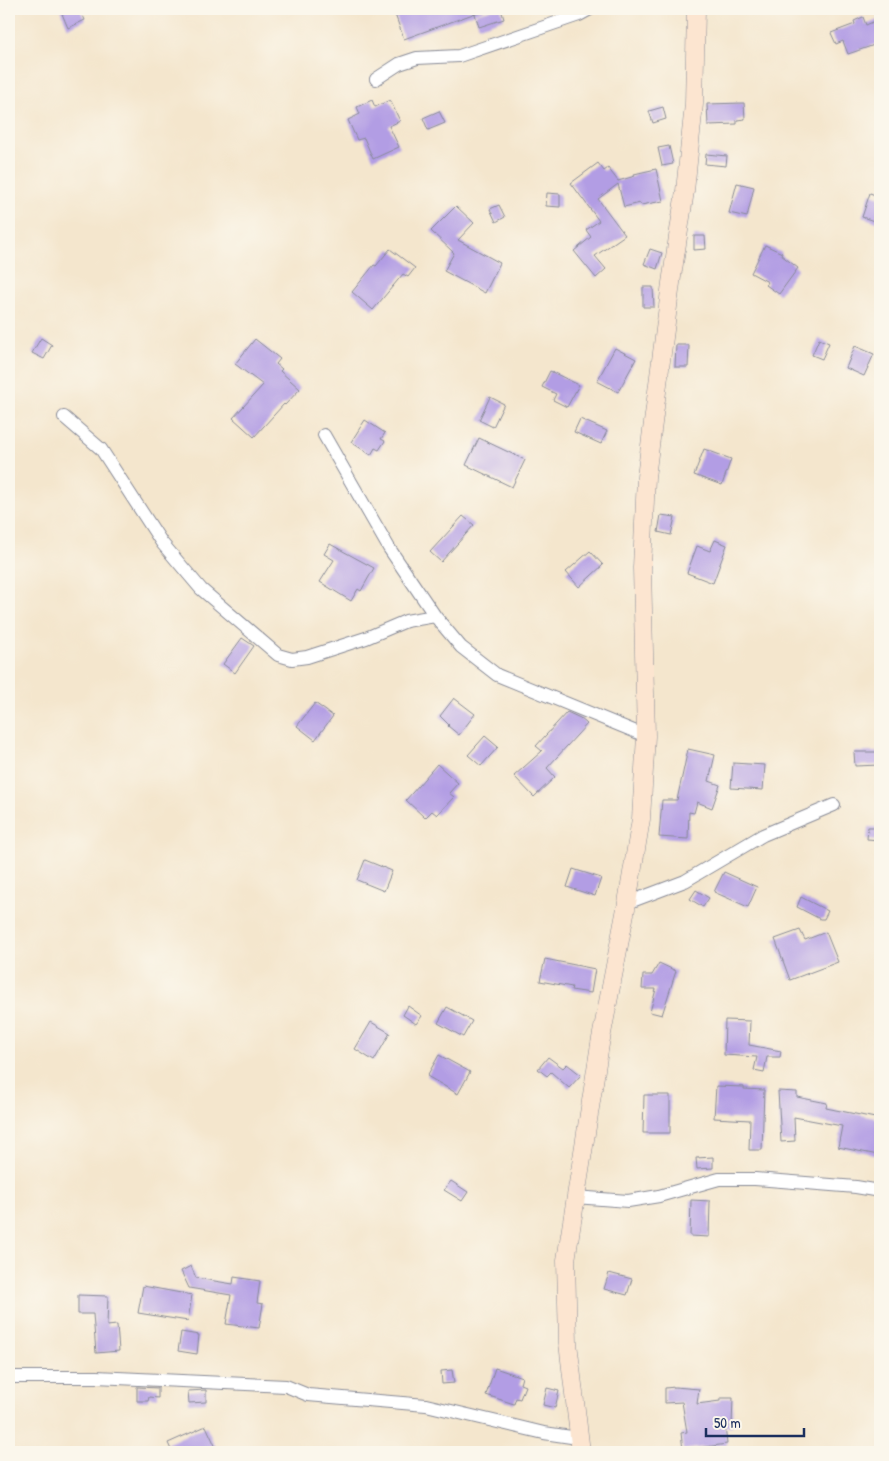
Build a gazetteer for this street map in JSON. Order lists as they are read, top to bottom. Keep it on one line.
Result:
{"scale_bar":"50 m"}
